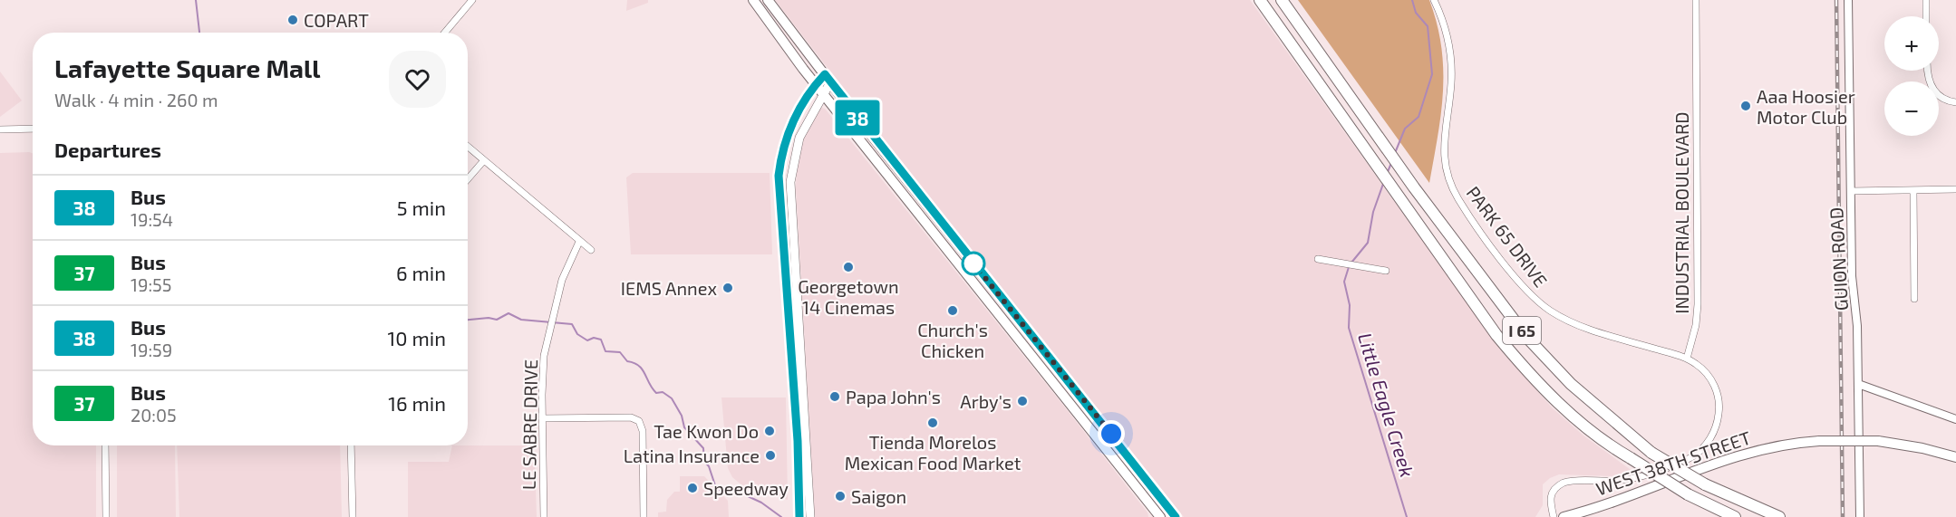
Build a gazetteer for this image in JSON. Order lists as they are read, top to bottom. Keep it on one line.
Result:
{"streets":{"highway":["I 65"],"main road":["WEST 38TH STREET"],"street":["INDUSTRIAL BOULEVARD","PARK 65 DRIVE","GUION ROAD","LE SABRE DRIVE"]},"crossings":[["INDUSTRIAL BOULEVARD","PARK 65 DRIVE"]],"water":["Little Eagle Creek"],"places":["COPART","Aaa Hoosier Motor Club","Georgetown 14 Cinemas","IEMS Annex","Church's Chicken","Papa John's","Arby's","Tienda Morelos Mexican Food Market","Tae Kwon Do","Latina Insurance","Speedway","Saigon"],"lines":["bus line 38"],"page":{"on_map":"38","map_buttons":["+","−"],"heading":[["Lafayette Square Mall","Walk · 4 min · 260 m"],"Departures"],"list":[{"mark":"38","name":"Bus","note":"19:54","value":"5 min"},{"mark":"37","name":"Bus","note":"19:55","value":"6 min"},{"mark":"38","name":"Bus","note":"19:59","value":"10 min"},{"mark":"37","name":"Bus","note":"20:05","value":"16 min"}]}}
